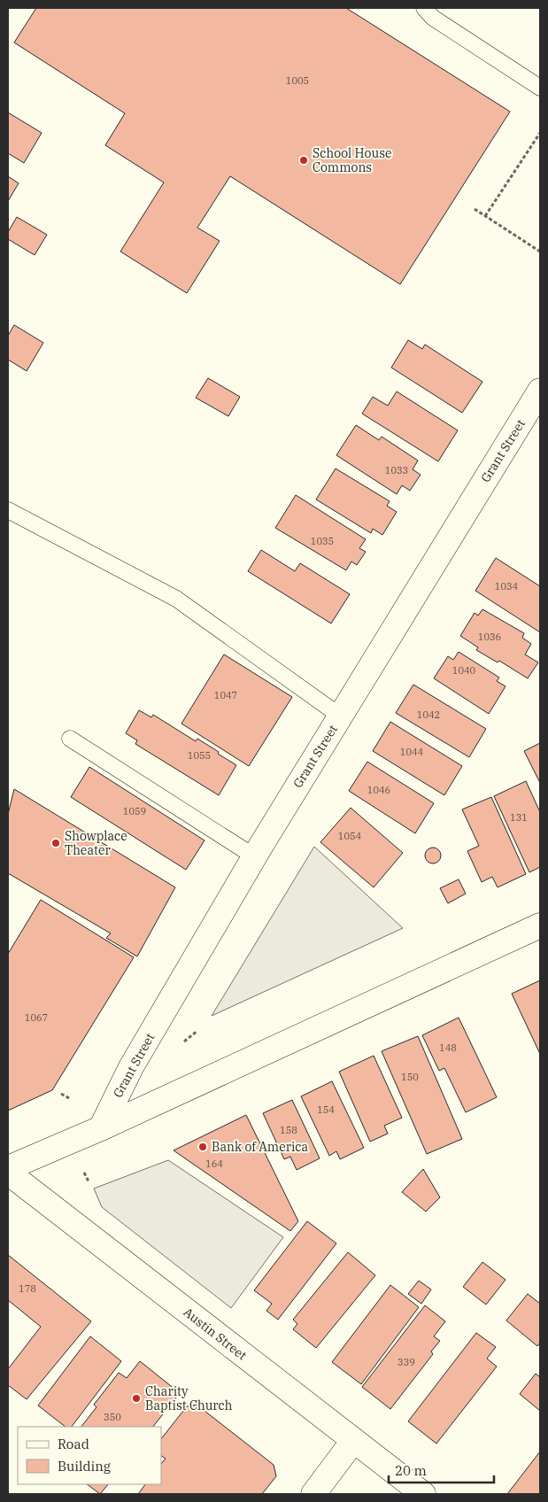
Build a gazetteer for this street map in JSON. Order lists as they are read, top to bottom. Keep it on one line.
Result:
{"streets":{"street":["Grant Street","Austin Street"]},"places":["School House Commons","Showplace Theater","Bank of America","Charity Baptist Church"],"house_numbers":["1005","1033","1035","1034","1036","1040","1047","1042","1044","1055","1046","1059","131","1054","1067","148","150","154","158","164","178","339","350"],"legend":["Road","Building"],"scale_bar":"20 m"}
